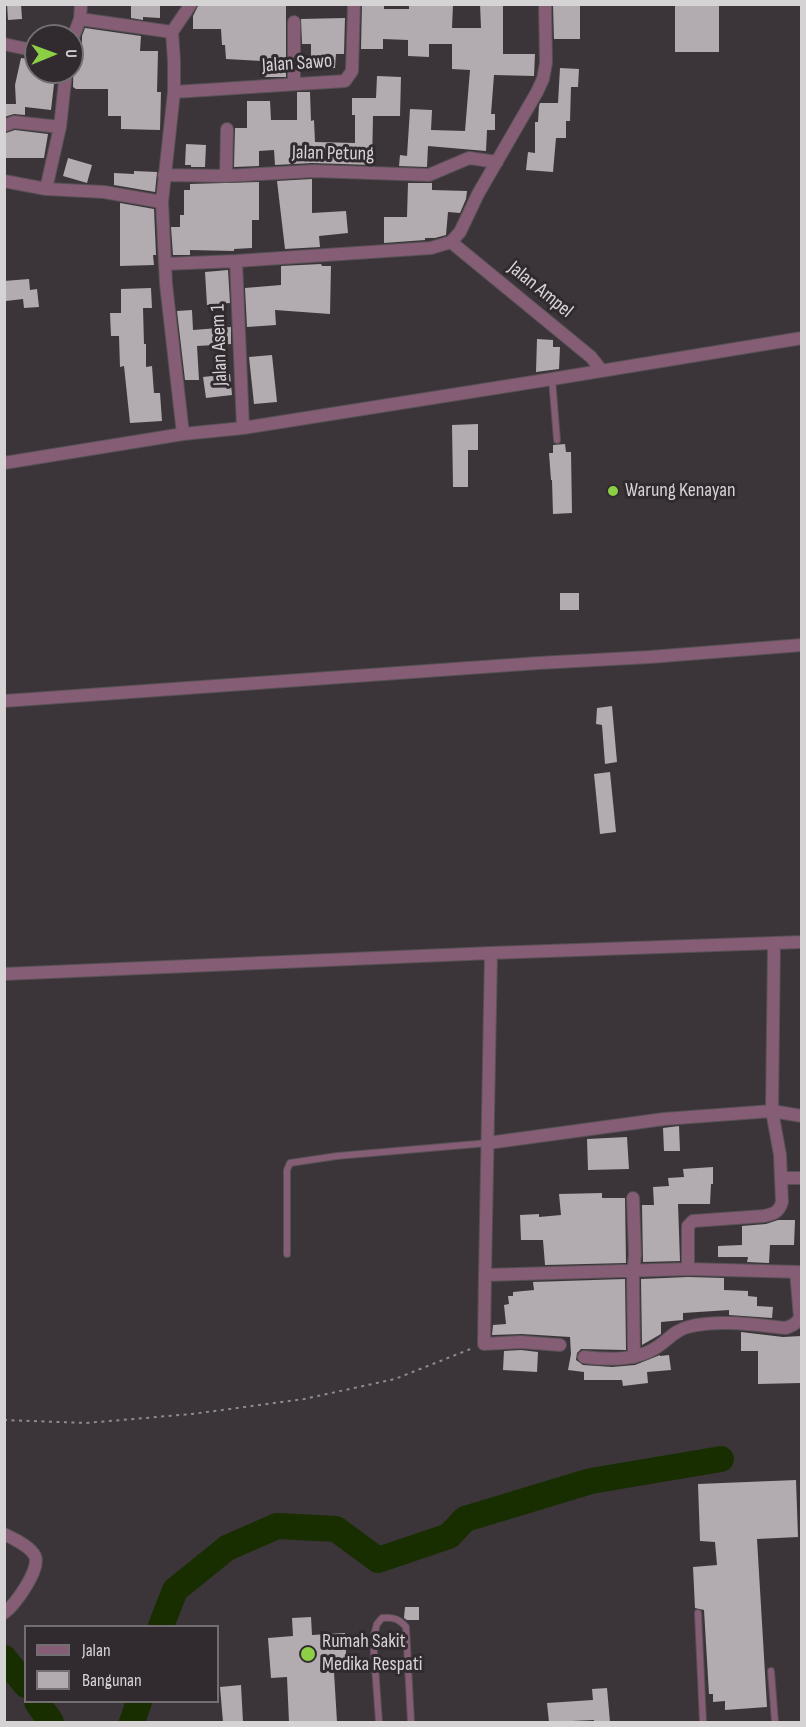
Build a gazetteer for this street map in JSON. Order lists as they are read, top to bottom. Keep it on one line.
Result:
{"streets":{"street":["Jalan Sawo","Jalan Petung","Jalan Ampel","Jalan Asem 1"]},"places":["Warung Kenayan","Rumah Sakit Medika Respati"],"legend":["Jalan","Bangunan"],"north":"right"}
